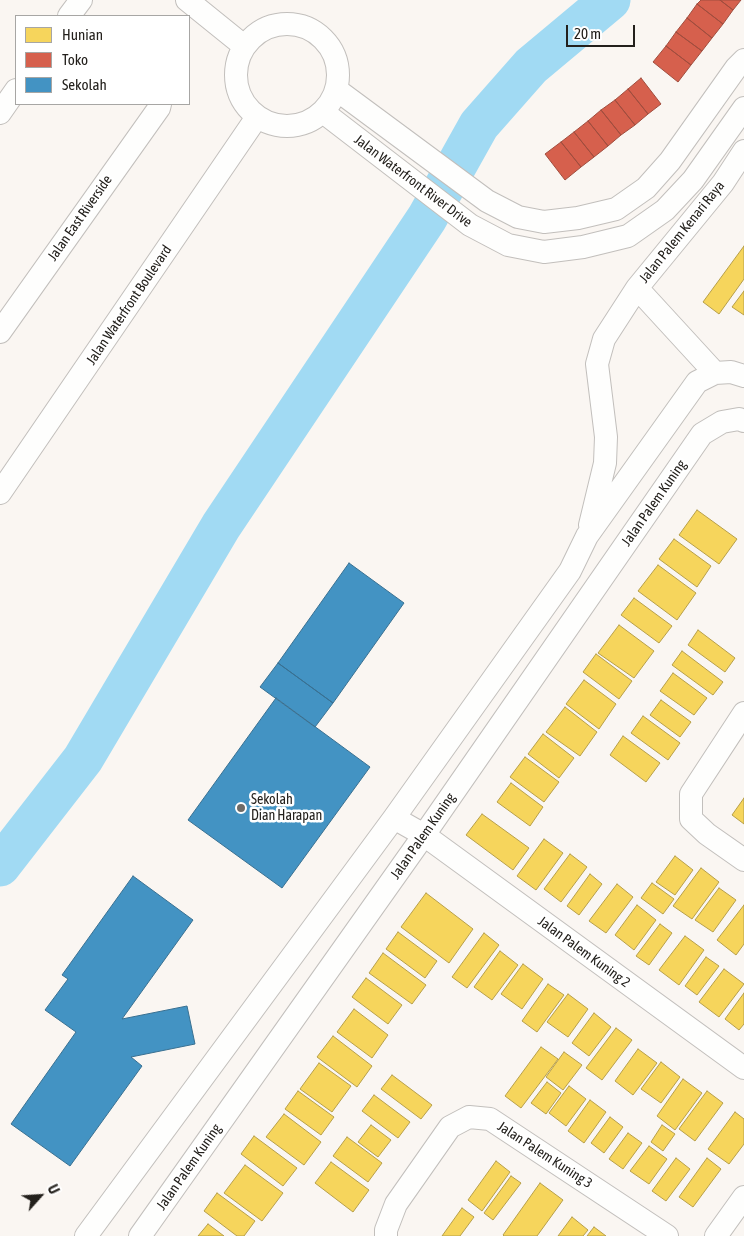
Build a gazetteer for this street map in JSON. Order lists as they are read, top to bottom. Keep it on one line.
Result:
{"streets":{"street":["Jalan Waterfront River Drive","Jalan East Riverside","Jalan Palem Kenari Raya","Jalan Waterfront Boulevard","Jalan Palem Kuning","Jalan Palem Kuning 2","Jalan Palem Kuning 3"]},"crossings":[["Jalan Waterfront River Drive","Jalan Waterfront Boulevard"],["Jalan Palem Kuning","Jalan Palem Kuning 2"]],"places":["Sekolah Dian Harapan"],"legend":["Hunian","Toko","Sekolah"],"scale_bar":"20 m","north":"top right"}
